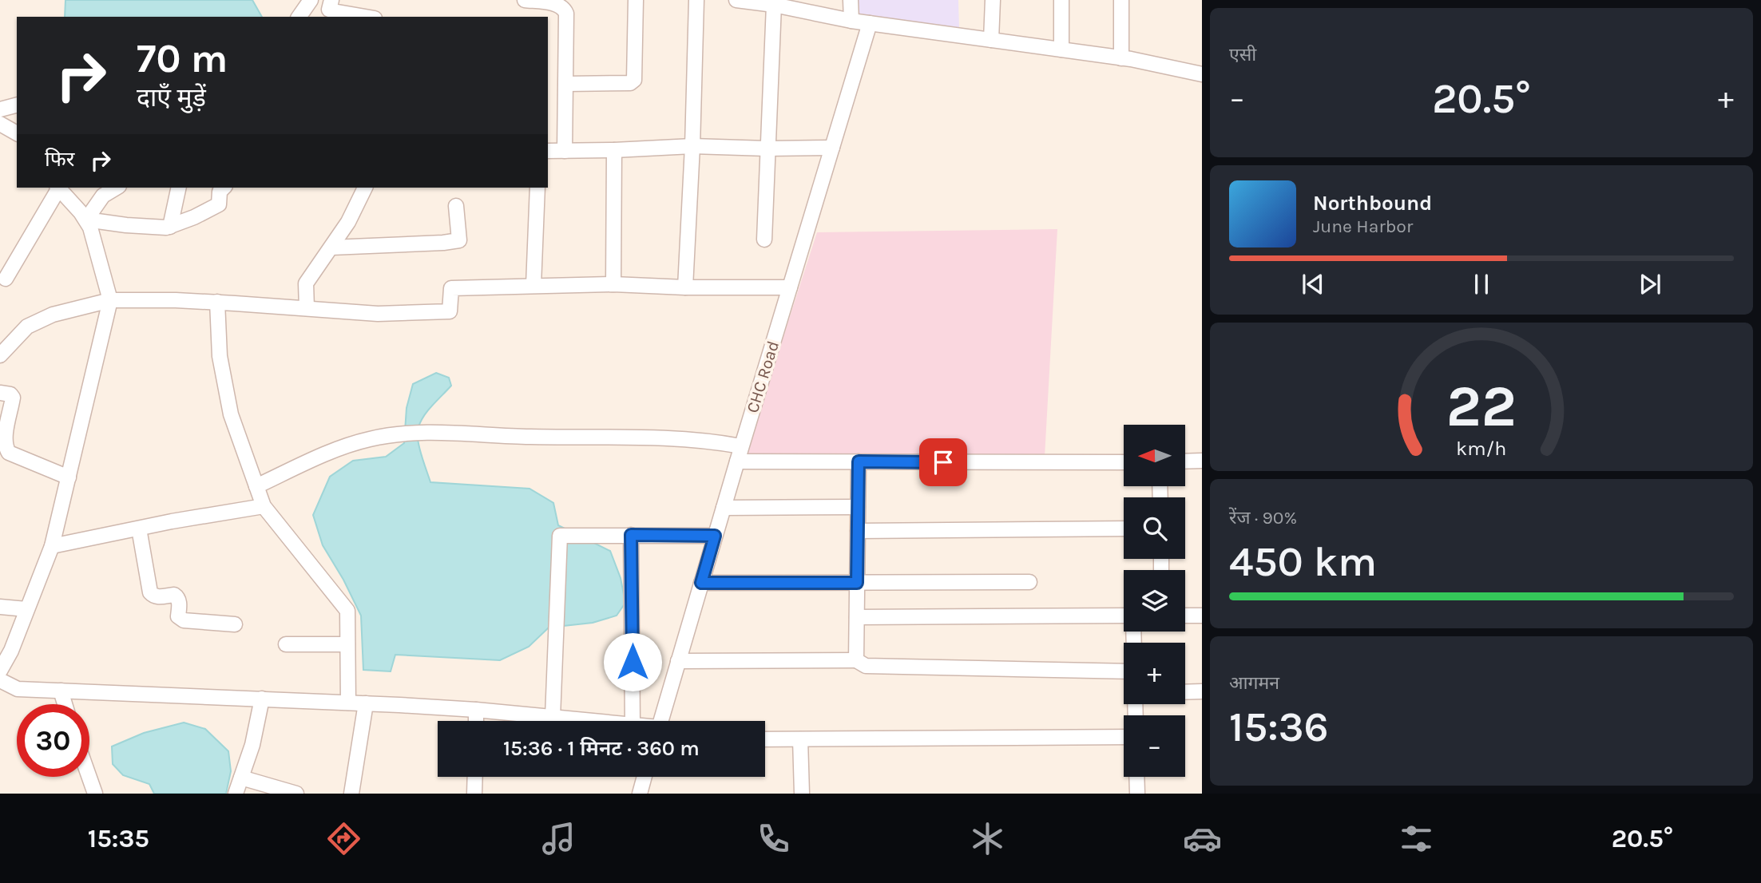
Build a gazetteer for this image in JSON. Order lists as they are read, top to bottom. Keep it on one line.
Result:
{"streets":{"street":["CHC Road"]},"north":"left","page":{"tile":["एसी",["रेंज · 90%","450 km"],["आगमन","15:36"]],"turn":["70 m","दाएँ मुड़ें"],"heat":["−","20.5°","+"],"then":"फिर","song":["Northbound","June Harbor"],"map_buttons":["+","−"],"limit":"30","trip":"15:36 · 1 मिनट · 360 m","tabs":["15:35","20.5°"],"gauge":["22","km/h"]}}
